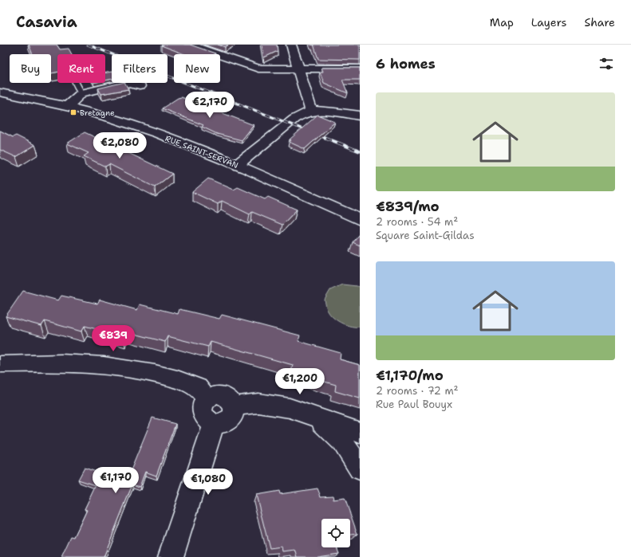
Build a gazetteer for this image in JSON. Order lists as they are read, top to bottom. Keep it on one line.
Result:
{"streets":{"street":["RUE SAINT-SERVAN"]},"places":{"transit":["Bretagne"]},"page":{"header":"Casavia","nav":["Map","Layers","Share"],"heading":"6 homes","chip":["Buy","Rent","Filters","New"],"list":[{"name":"€839/mo","note":"2 rooms · 54 m² · Square Saint-Gildas"},{"name":"€1,170/mo","note":"2 rooms · 72 m² · Rue Paul Bouyx"}],"price":["€2,170","€2,080","€839","€1,200","€1,170","€1,080"]}}
